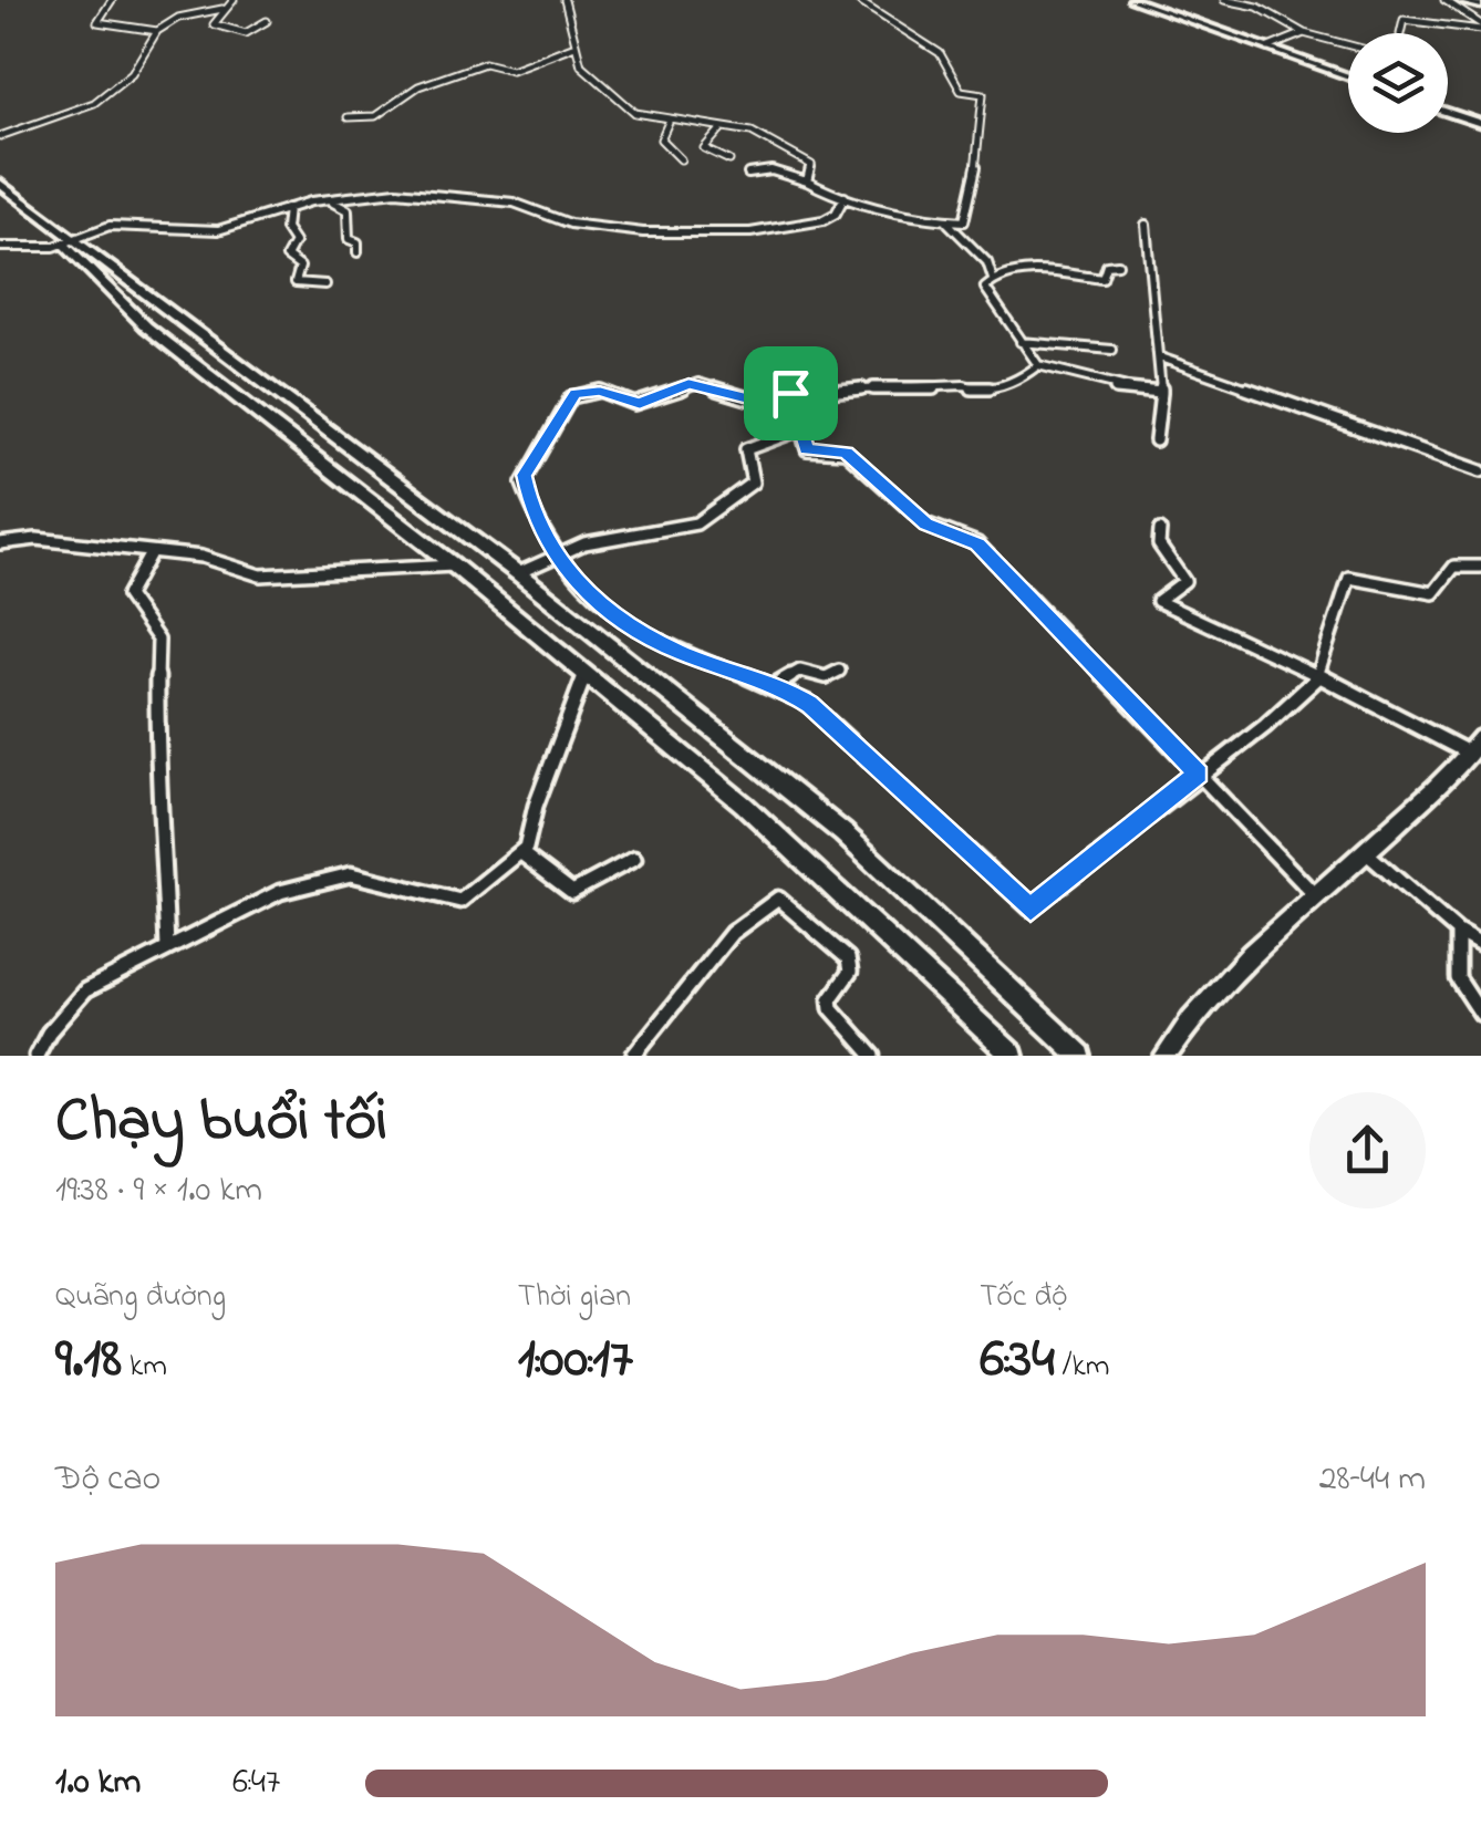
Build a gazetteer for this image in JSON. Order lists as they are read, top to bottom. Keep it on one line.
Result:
{"page":{"heading":["Chạy buổi tối","19:38 · 9 × 1.0 km"],"stats":[["Quãng đường","9.18 km"],["Thời gian","1:00:17"],["Tốc độ","6:34 /km"]],"chart":["Độ cao","28–44 m"],"list":[{"name":"1.0 km","note":"6:47"}]}}
